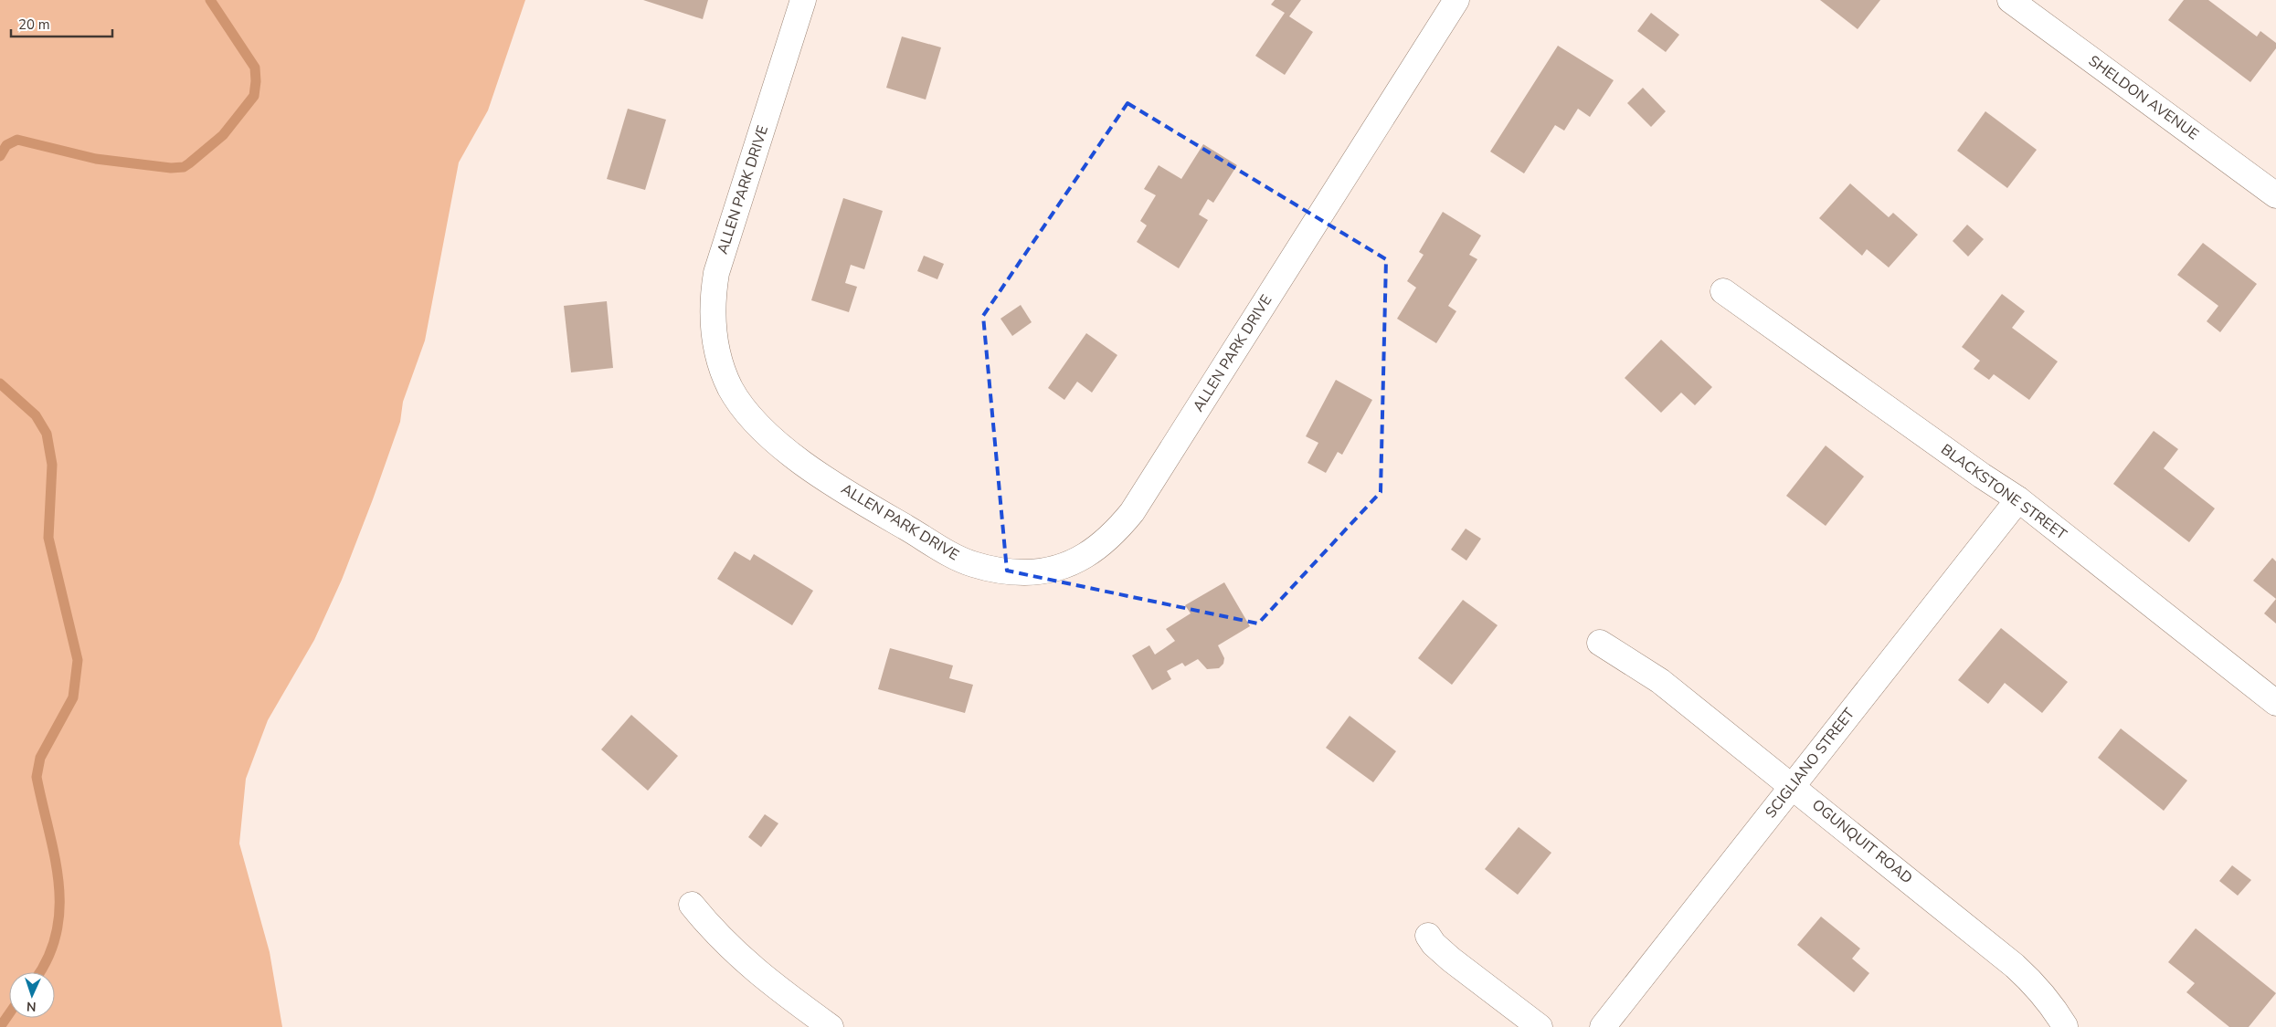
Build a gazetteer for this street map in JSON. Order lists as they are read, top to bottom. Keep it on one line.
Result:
{"streets":{"street":["SHELDON AVENUE","ALLEN PARK DRIVE","BLACKSTONE STREET","SCIGLIANO STREET","OGUNQUIT ROAD"]},"crossings":[["BLACKSTONE STREET","SCIGLIANO STREET"],["SCIGLIANO STREET","OGUNQUIT ROAD"]],"scale_bar":"20 m","north":"bottom"}
